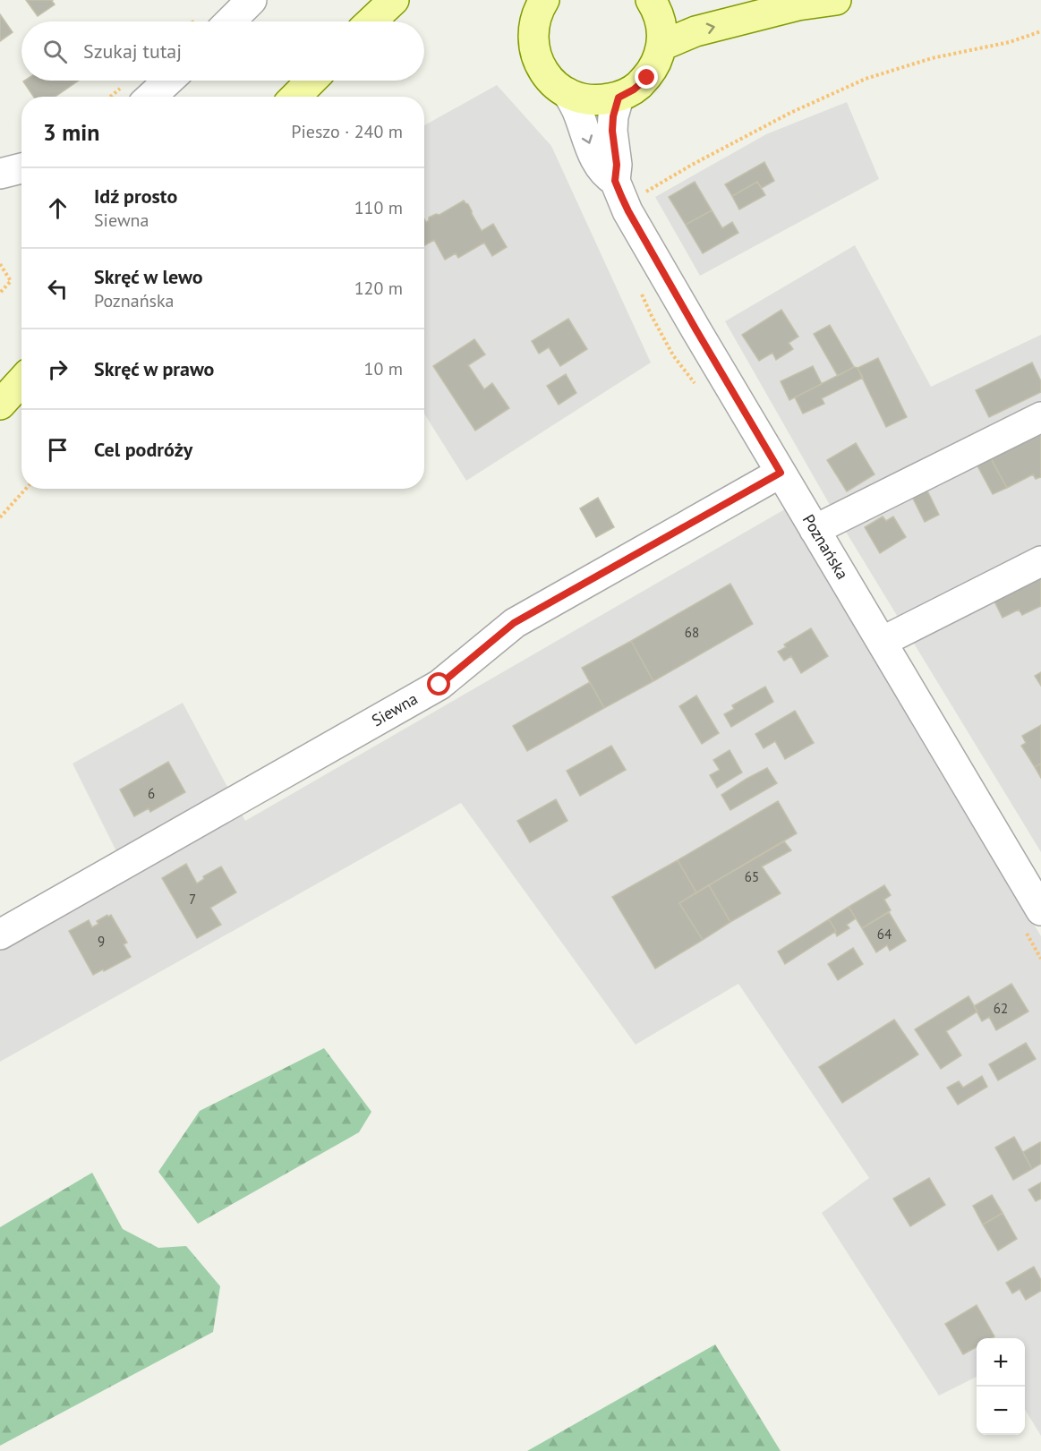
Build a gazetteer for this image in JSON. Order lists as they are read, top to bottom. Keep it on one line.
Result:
{"streets":{"street":["Poznańska","Siewna"]},"crossings":[["Poznańska","Siewna"]],"house_numbers":["68","6","65","7","64","9","62"],"page":{"search":"Szukaj tutaj","heading":["3 min","Pieszo · 240 m"],"list":[["Idź prosto","Siewna","110 m"],["Skręć w lewo","Poznańska","120 m"],["Skręć w prawo","10 m"],"Cel podróży"],"map_buttons":["+","−"]}}
